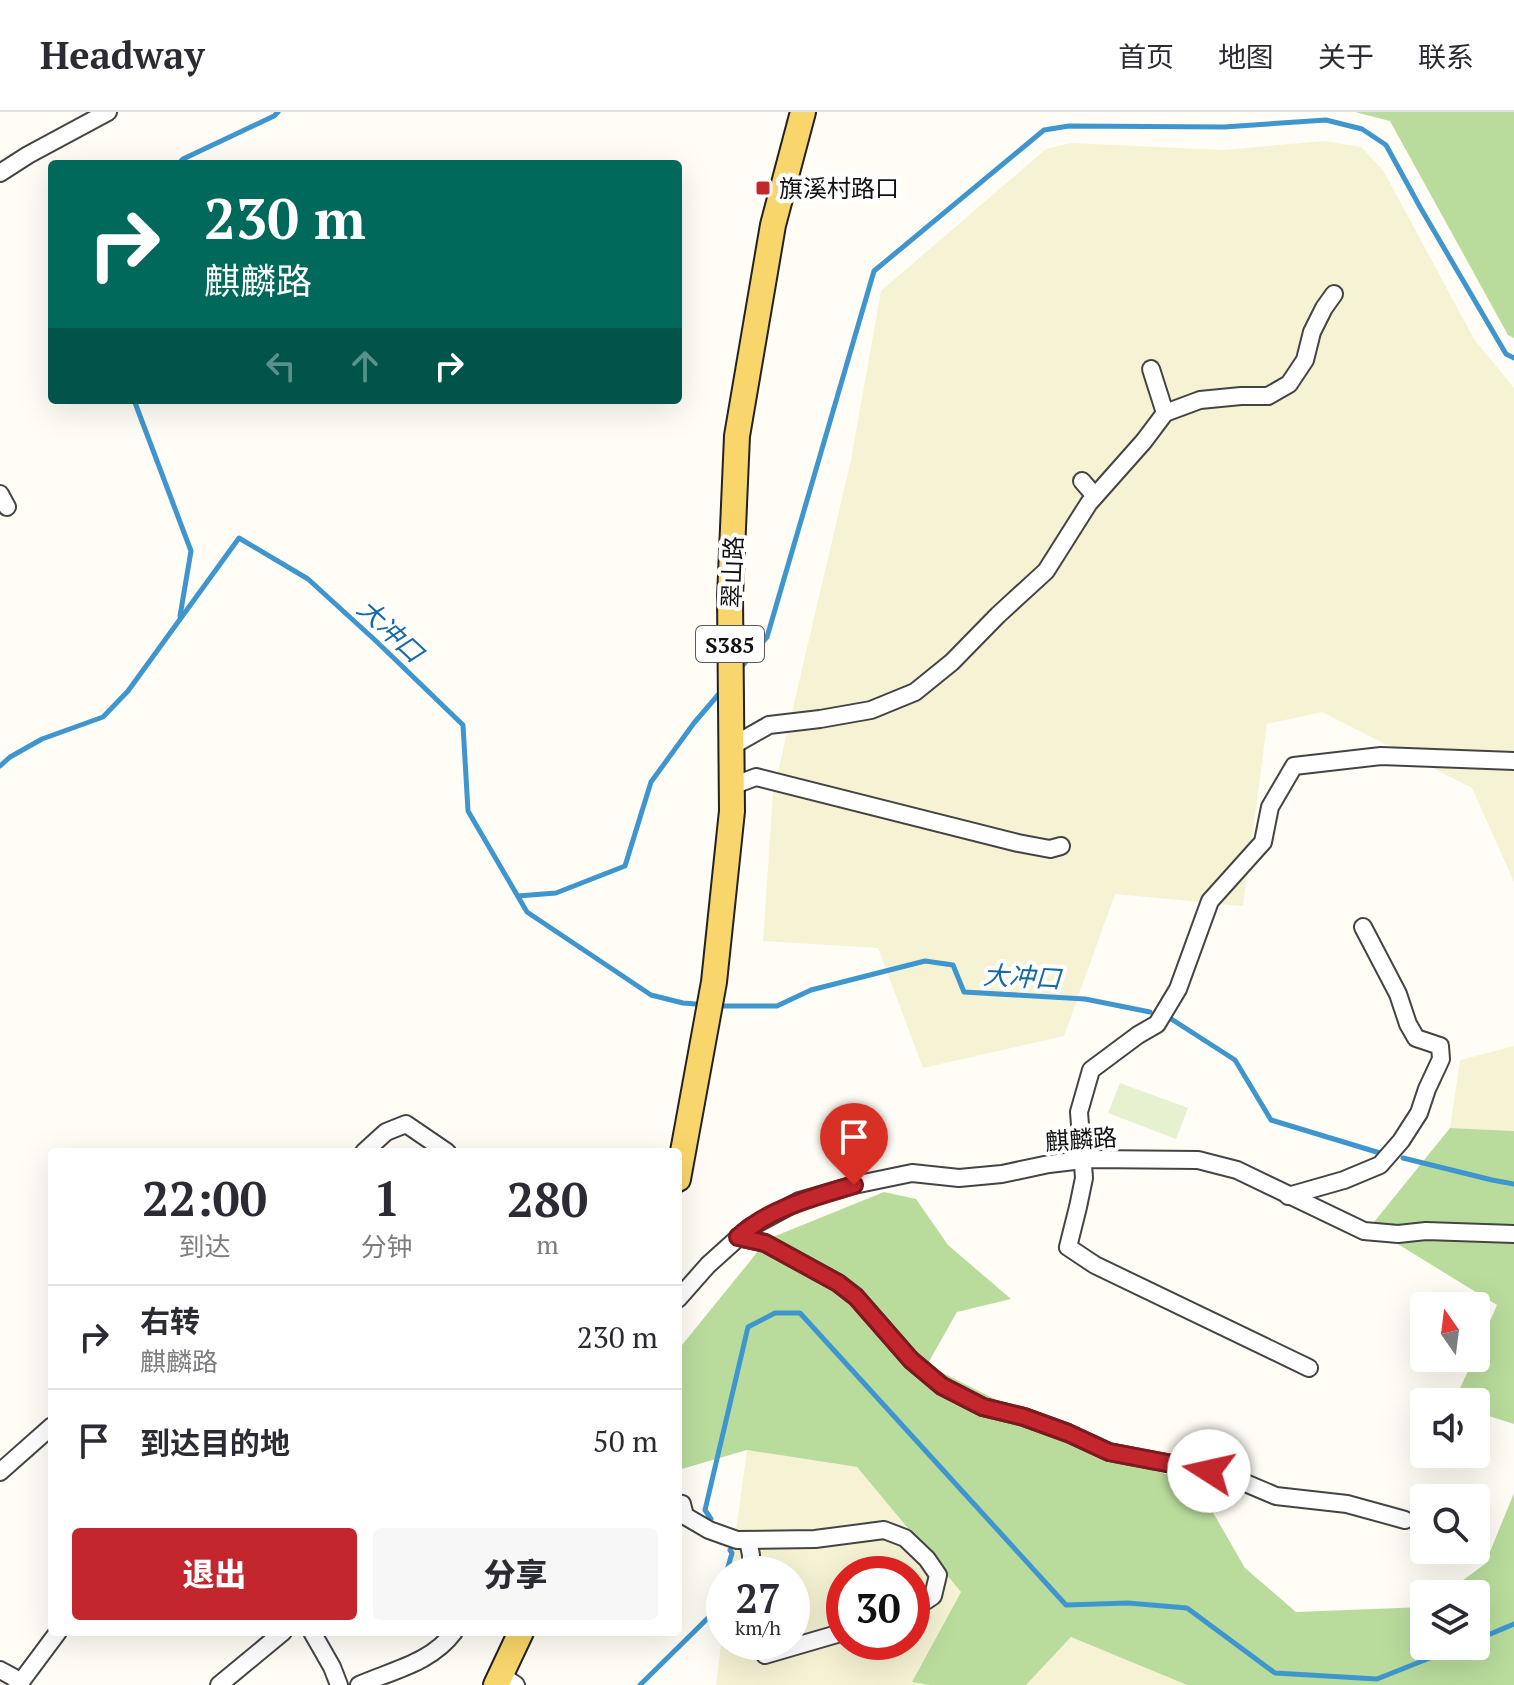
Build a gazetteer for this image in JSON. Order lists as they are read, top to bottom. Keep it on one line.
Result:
{"streets":{"main road":["翠山路","S385"],"street":["麒麟路"]},"water":["大冲口"],"places":{"transit":["旗溪村路口"]},"north":"top","page":{"header":"Headway","nav":["首页","地图","关于","联系"],"turn":["230 m","麒麟路"],"eta":["22:00","到达","1","分钟","280","m"],"list":[{"name":"右转","note":"麒麟路","value":"230 m"},{"name":"到达目的地","value":"50 m"}],"buttons":["退出","分享"],"speed":"27 km/h","limit":"30"}}
